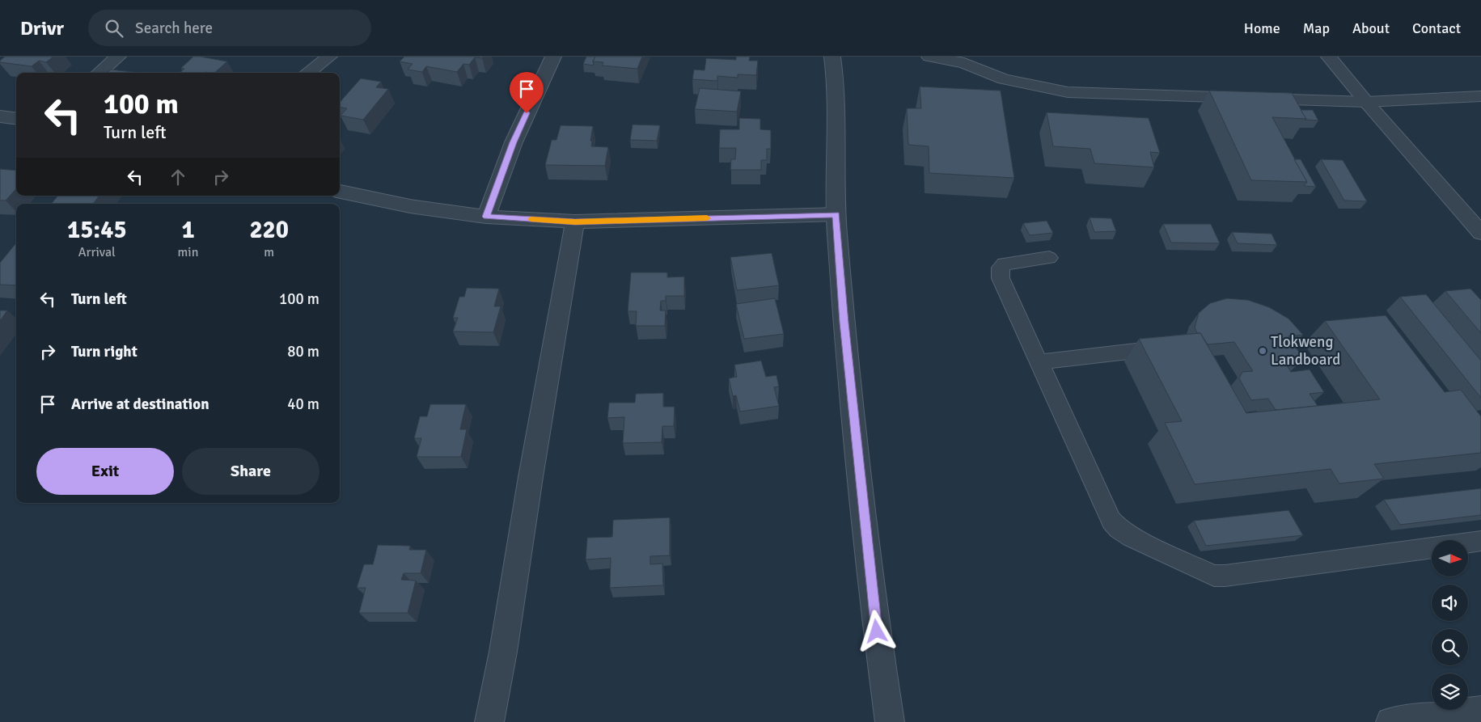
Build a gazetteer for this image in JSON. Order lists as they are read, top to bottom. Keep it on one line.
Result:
{"places":["Tlokweng Landboard"],"north":"right","page":{"header":"Drivr","search":"Search here","nav":["Home","Map","About","Contact"],"turn":["100 m","Turn left"],"eta":["15:45","Arrival","1","min","220","m"],"list":[{"name":"Turn left","value":"100 m"},{"name":"Turn right","value":"80 m"},{"name":"Arrive at destination","value":"40 m"}],"buttons":["Exit","Share"]}}
